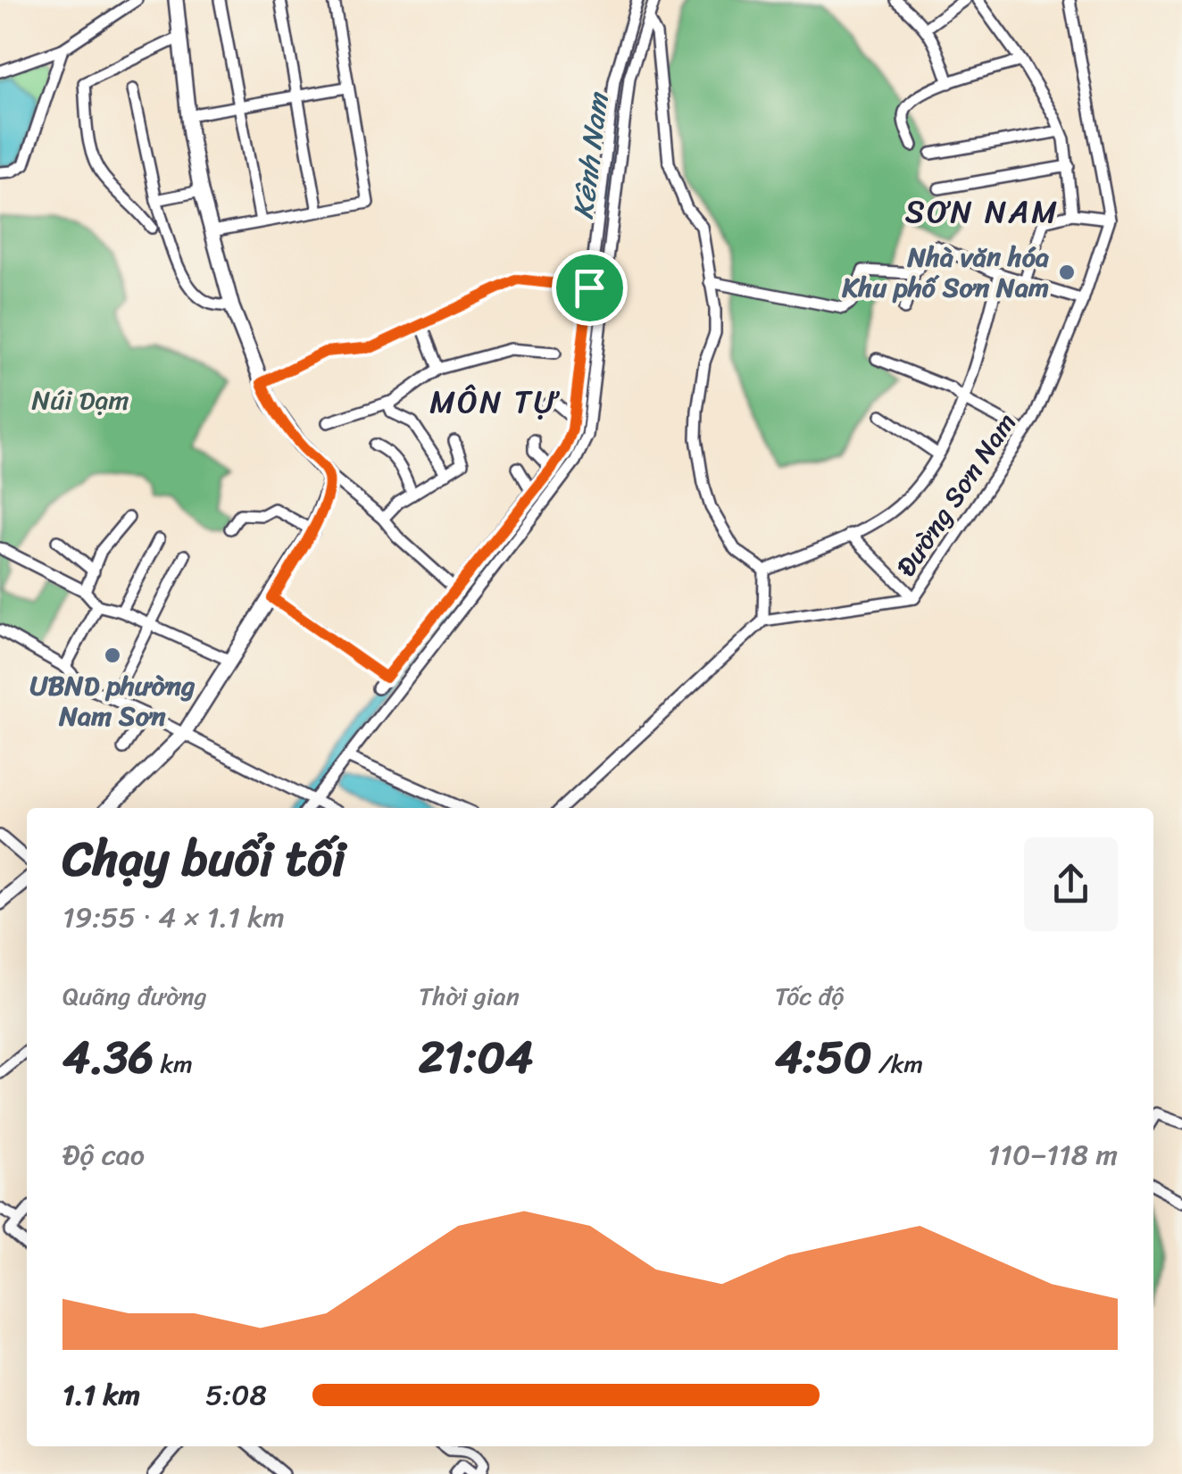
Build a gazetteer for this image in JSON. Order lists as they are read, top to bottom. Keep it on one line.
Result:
{"streets":{"street":["Đường Sơn Nam"]},"districts":["SƠN NAM","MÔN TỰ"],"water":["Kênh Nam"],"parks":["Núi Dạm"],"places":["Nhà văn hóa Khu phố Sơn Nam","UBND phường Nam Sơn"],"page":{"heading":["Chạy buổi tối","19:55 · 4 × 1.1 km"],"stats":[["Quãng đường","4.36 km"],["Thời gian","21:04"],["Tốc độ","4:50 /km"]],"chart":["Độ cao","110–118 m"],"list":[{"name":"1.1 km","note":"5:08"}]}}
